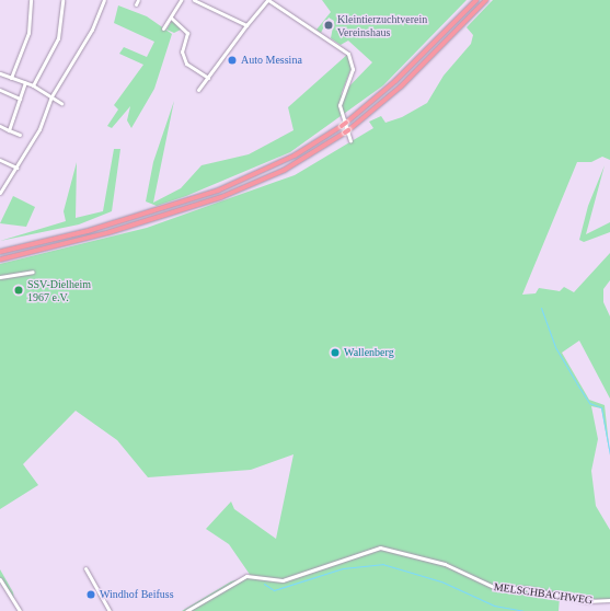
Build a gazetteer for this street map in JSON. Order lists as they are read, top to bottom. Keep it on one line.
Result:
{"streets":{"street":["MELSCHBACHWEG"]},"places":["Kleintierzuchtverein Vereinshaus","Auto Messina","SSV-Dielheim 1967 e.V.","Wallenberg","Windhof Beifuss"]}
